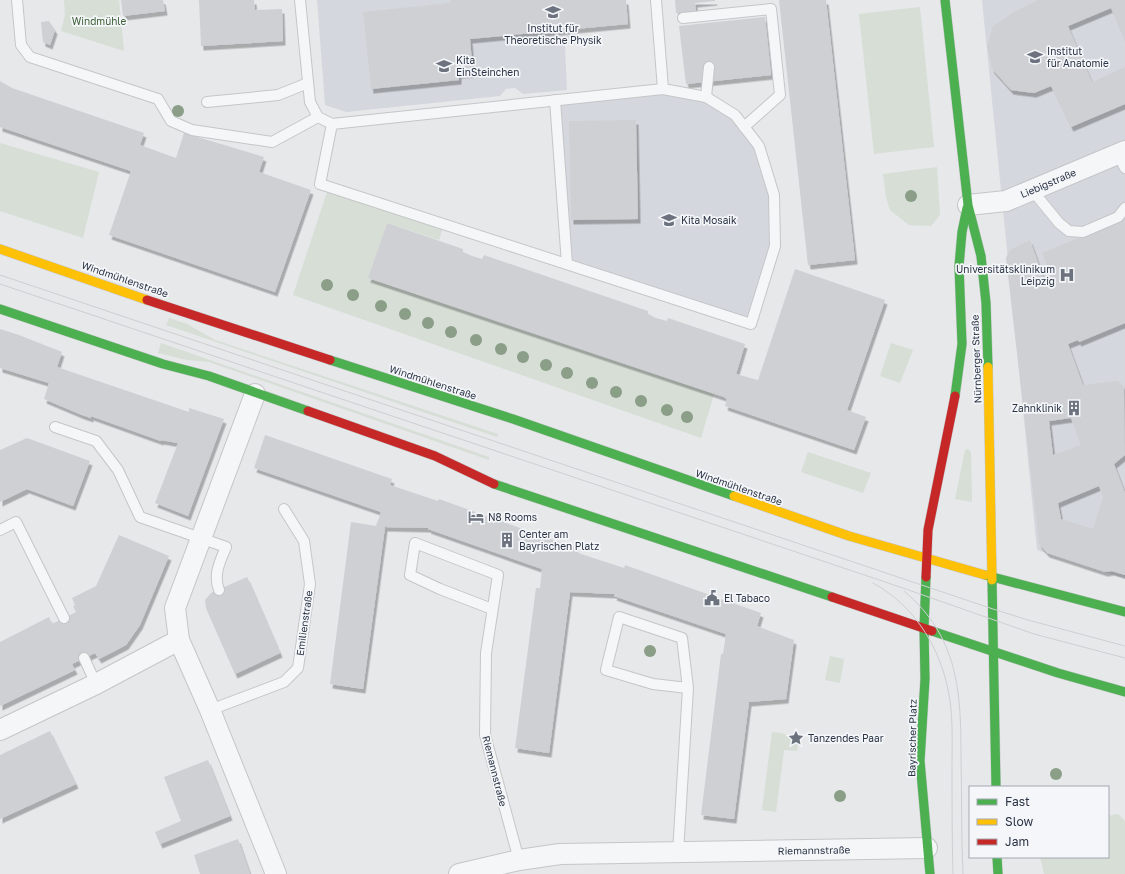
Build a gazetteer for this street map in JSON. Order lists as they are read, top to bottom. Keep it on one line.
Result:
{"streets":{"main road":["Windmühlenstraße","Nürnberger Straße","Bayrischer Platz"],"street":["Liebigstraße","Riemannstraße"],"lane":["Emilienstraße"]},"crossings":[["Liebigstraße","Nürnberger Straße"],["Windmühlenstraße","Bayrischer Platz"],["Nürnberger Straße","Bayrischer Platz"],["Bayrischer Platz","Riemannstraße"]],"parks":["Windmühle"],"places":{"school or university":["Institut für Theoretische Physik","Institut für Anatomie","Kita EinSteinchen","Kita Mosaik"],"hospital":["Universitätsklinikum Leipzig"],"building":["Zahnklinik","Center am Bayrischen Platz"],"hotel":["N8 Rooms"],"public building":["El Tabaco"],"place":["Tanzendes Paar"]},"legend":["Fast","Slow","Jam"]}
